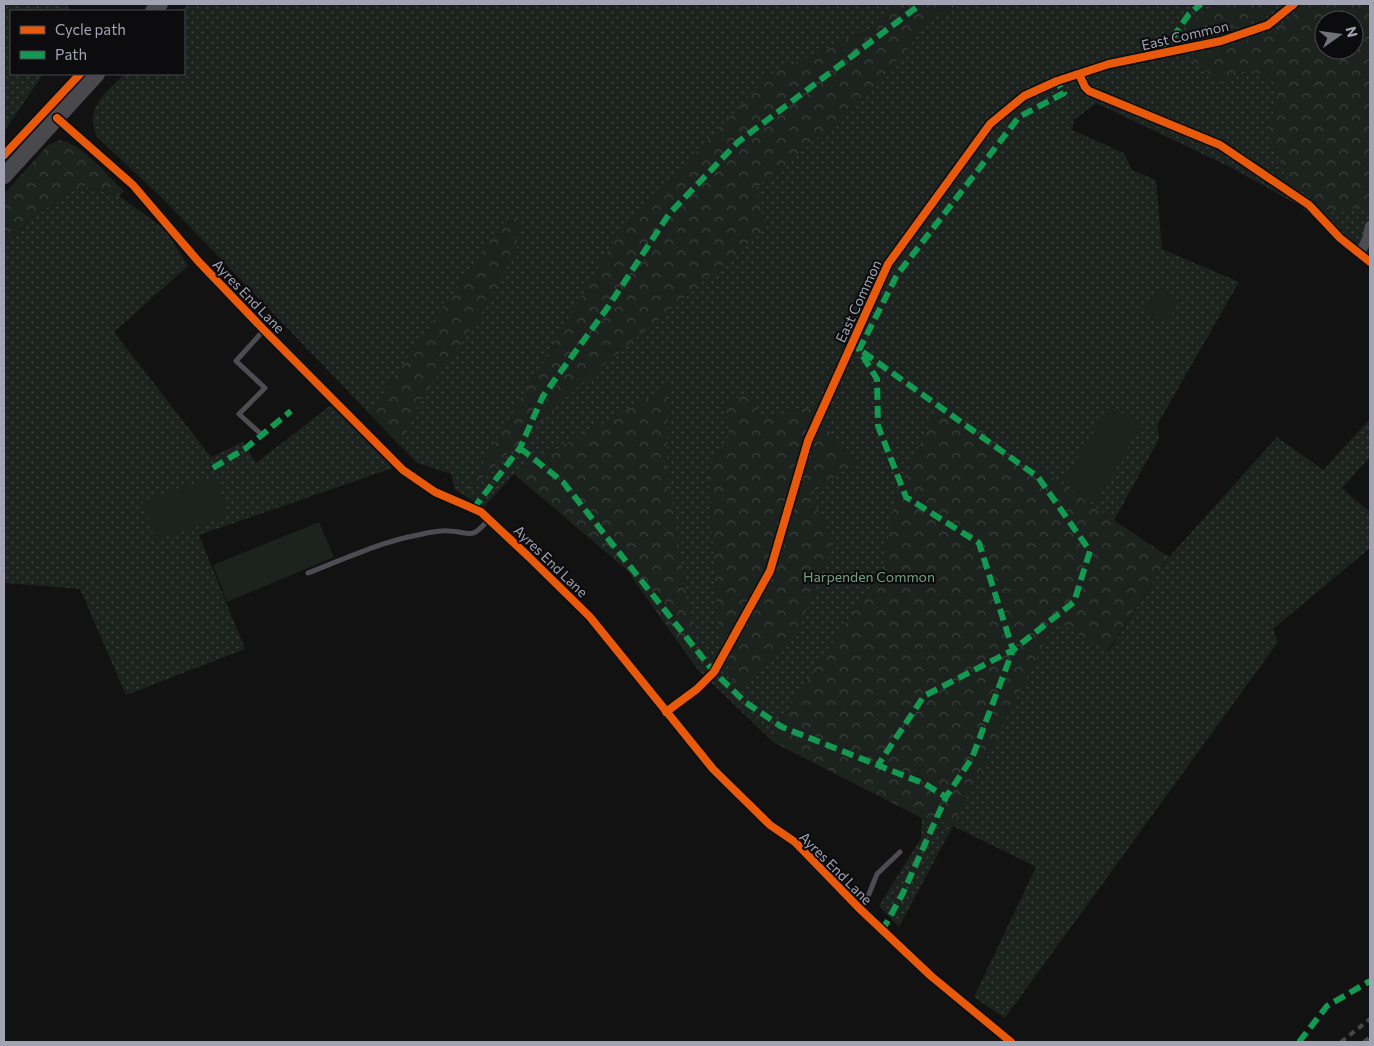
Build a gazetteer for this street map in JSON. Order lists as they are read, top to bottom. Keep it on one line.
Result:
{"streets":{"street":["East Common","Ayres End Lane"]},"crossings":[["East Common","Ayres End Lane"]],"parks":["Harpenden Common"],"legend":["Cycle path","Path"],"north":"right"}
